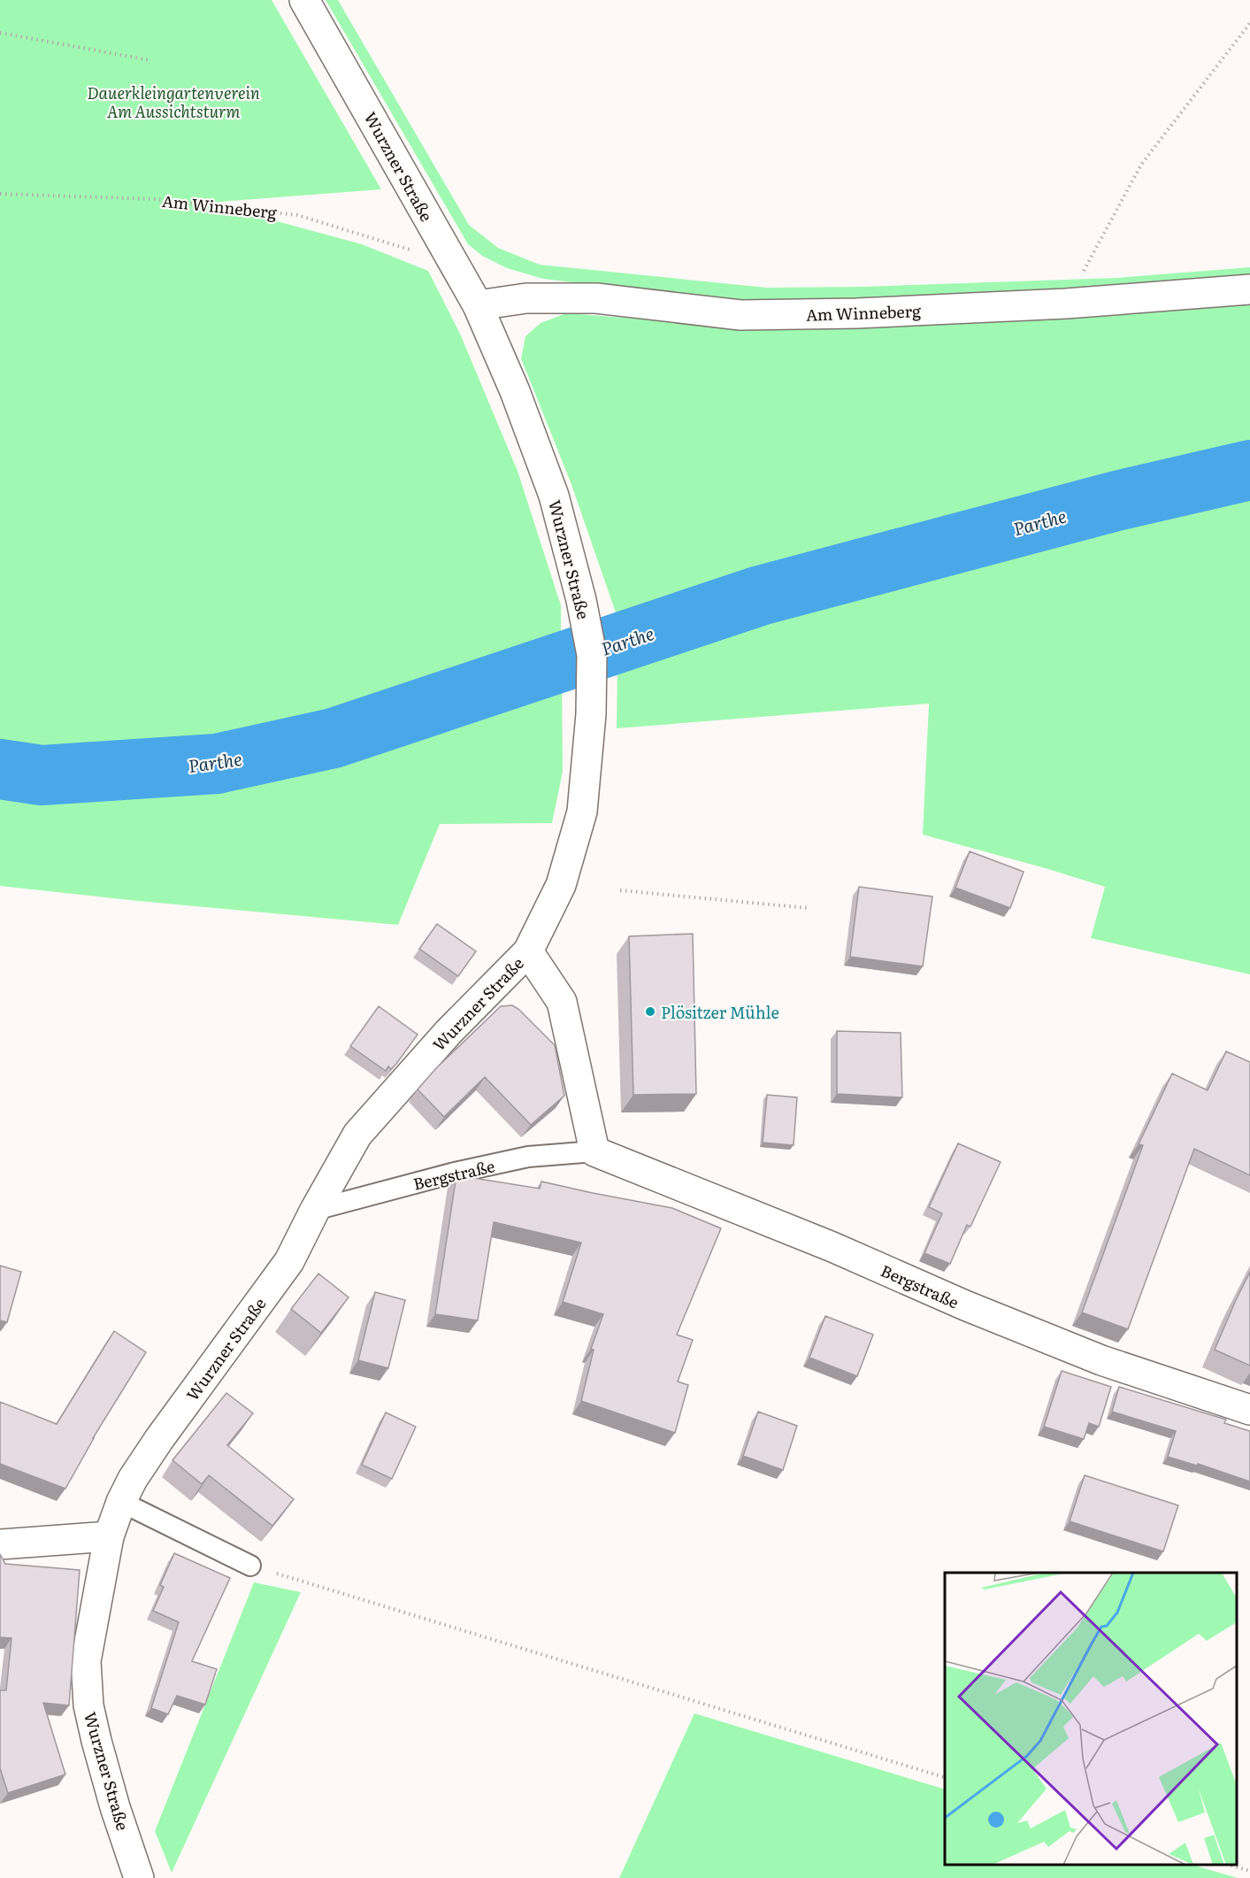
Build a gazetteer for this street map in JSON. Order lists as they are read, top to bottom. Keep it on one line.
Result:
{"streets":{"street":["Wurzner Straße","Am Winneberg","Bergstraße"]},"crossings":[["Wurzner Straße","Am Winneberg"],["Wurzner Straße","Bergstraße"]],"water":["Parthe"],"parks":["Dauerkleingartenverein Am Aussichtsturm"],"places":["Plösitzer Mühle"]}
